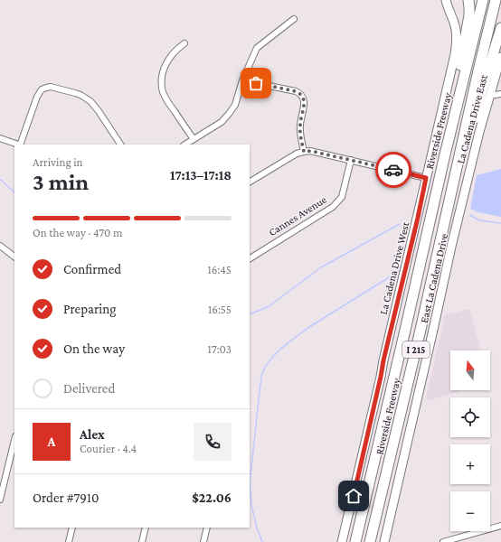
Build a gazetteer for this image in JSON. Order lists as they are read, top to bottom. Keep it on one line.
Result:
{"streets":{"highway":["Riverside Freeway","I 215"],"main road":["La Cadena Drive East","La Cadena Drive West","East La Cadena Drive"],"street":["Cannes Avenue"]},"crossings":[["La Cadena Drive East","East La Cadena Drive"]],"north":"top","page":{"heading":["3 min","Arriving in","17:13–17:18"],"panel":["Alex","Courier · 4.4","Order #7910","$22.06"],"bar":"On the way · 470 m","list":[["Confirmed","16:45"],["Preparing","16:55"],["On the way","17:03"],"Delivered"],"map_buttons":["+","−"],"round":"A"}}
